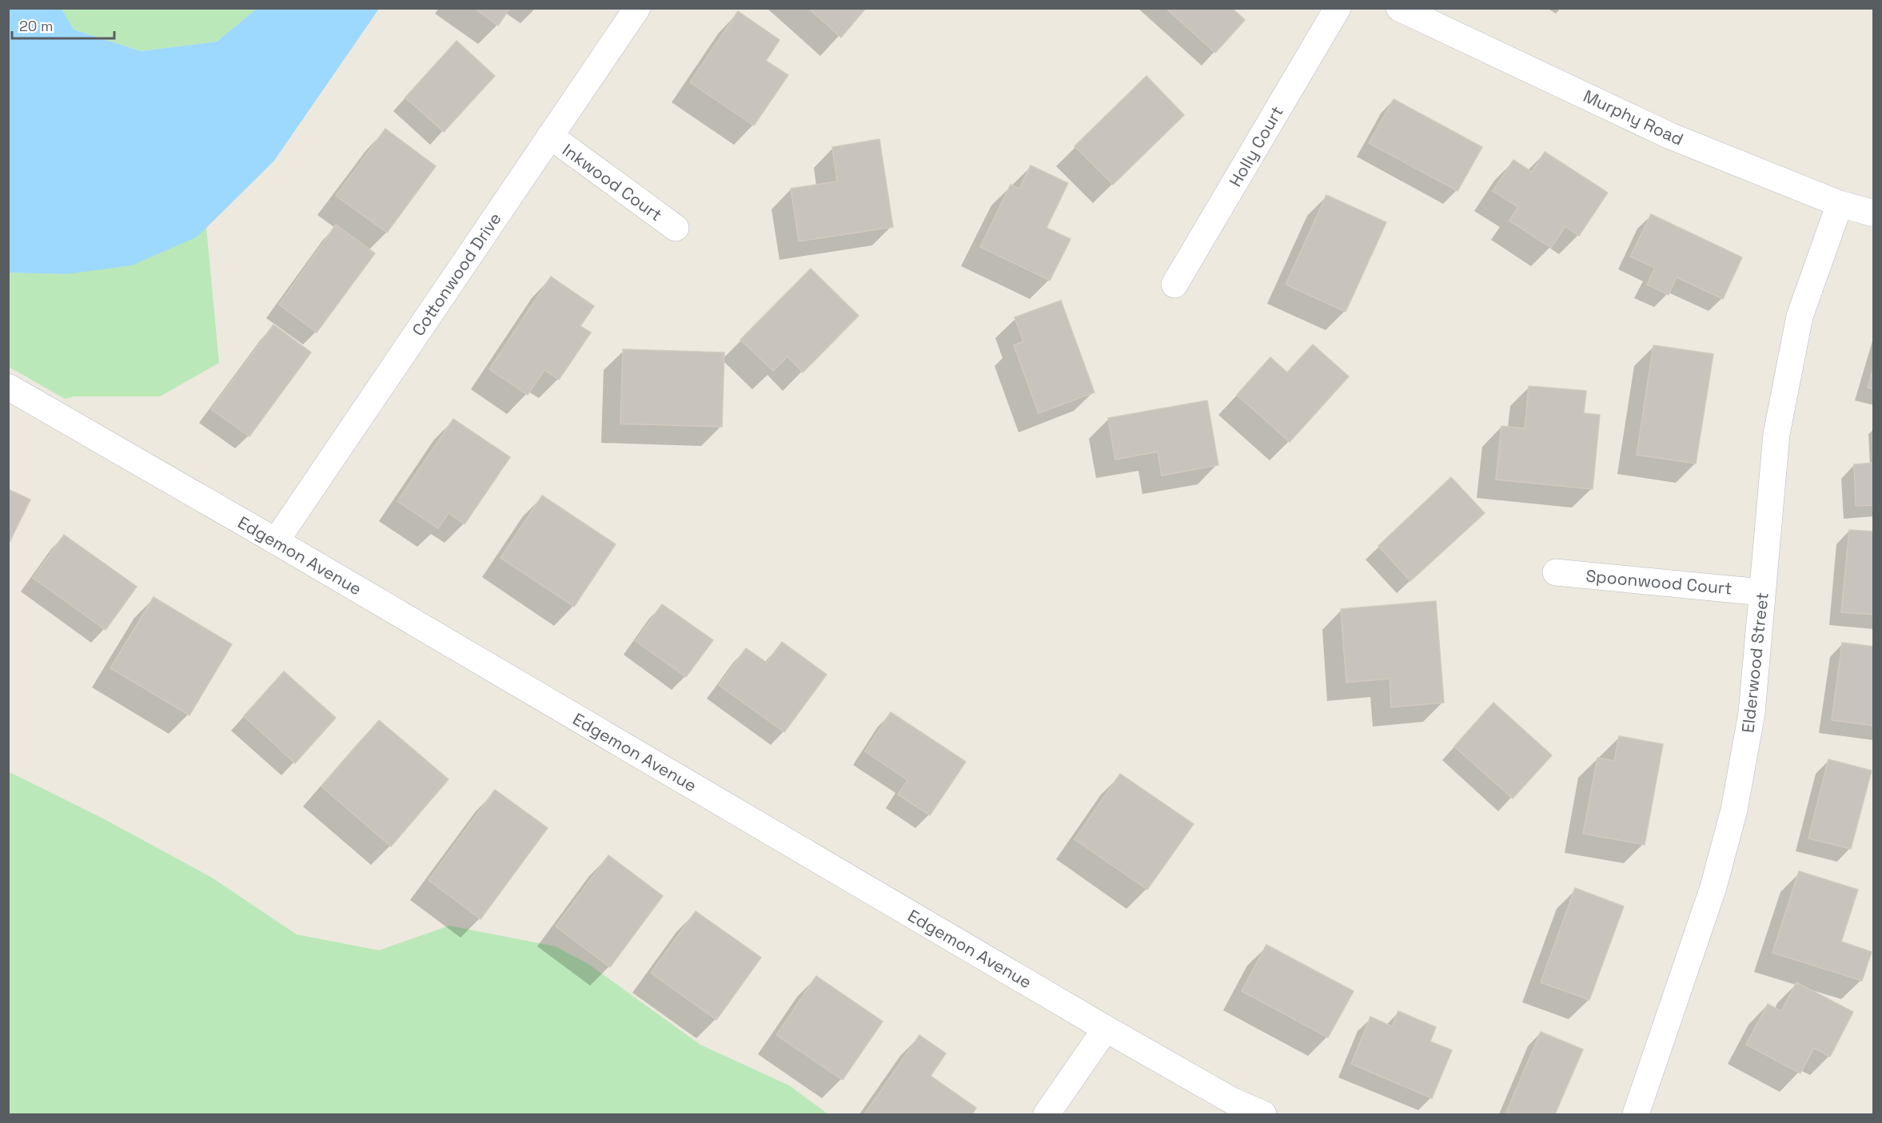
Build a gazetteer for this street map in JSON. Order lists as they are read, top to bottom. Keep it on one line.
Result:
{"streets":{"street":["Murphy Road","Holly Court","Inkwood Court","Cottonwood Drive","Edgemon Avenue","Spoonwood Court","Elderwood Street"]},"crossings":[["Murphy Road","Elderwood Street"],["Inkwood Court","Cottonwood Drive"],["Cottonwood Drive","Edgemon Avenue"],["Spoonwood Court","Elderwood Street"]],"scale_bar":"20 m"}
